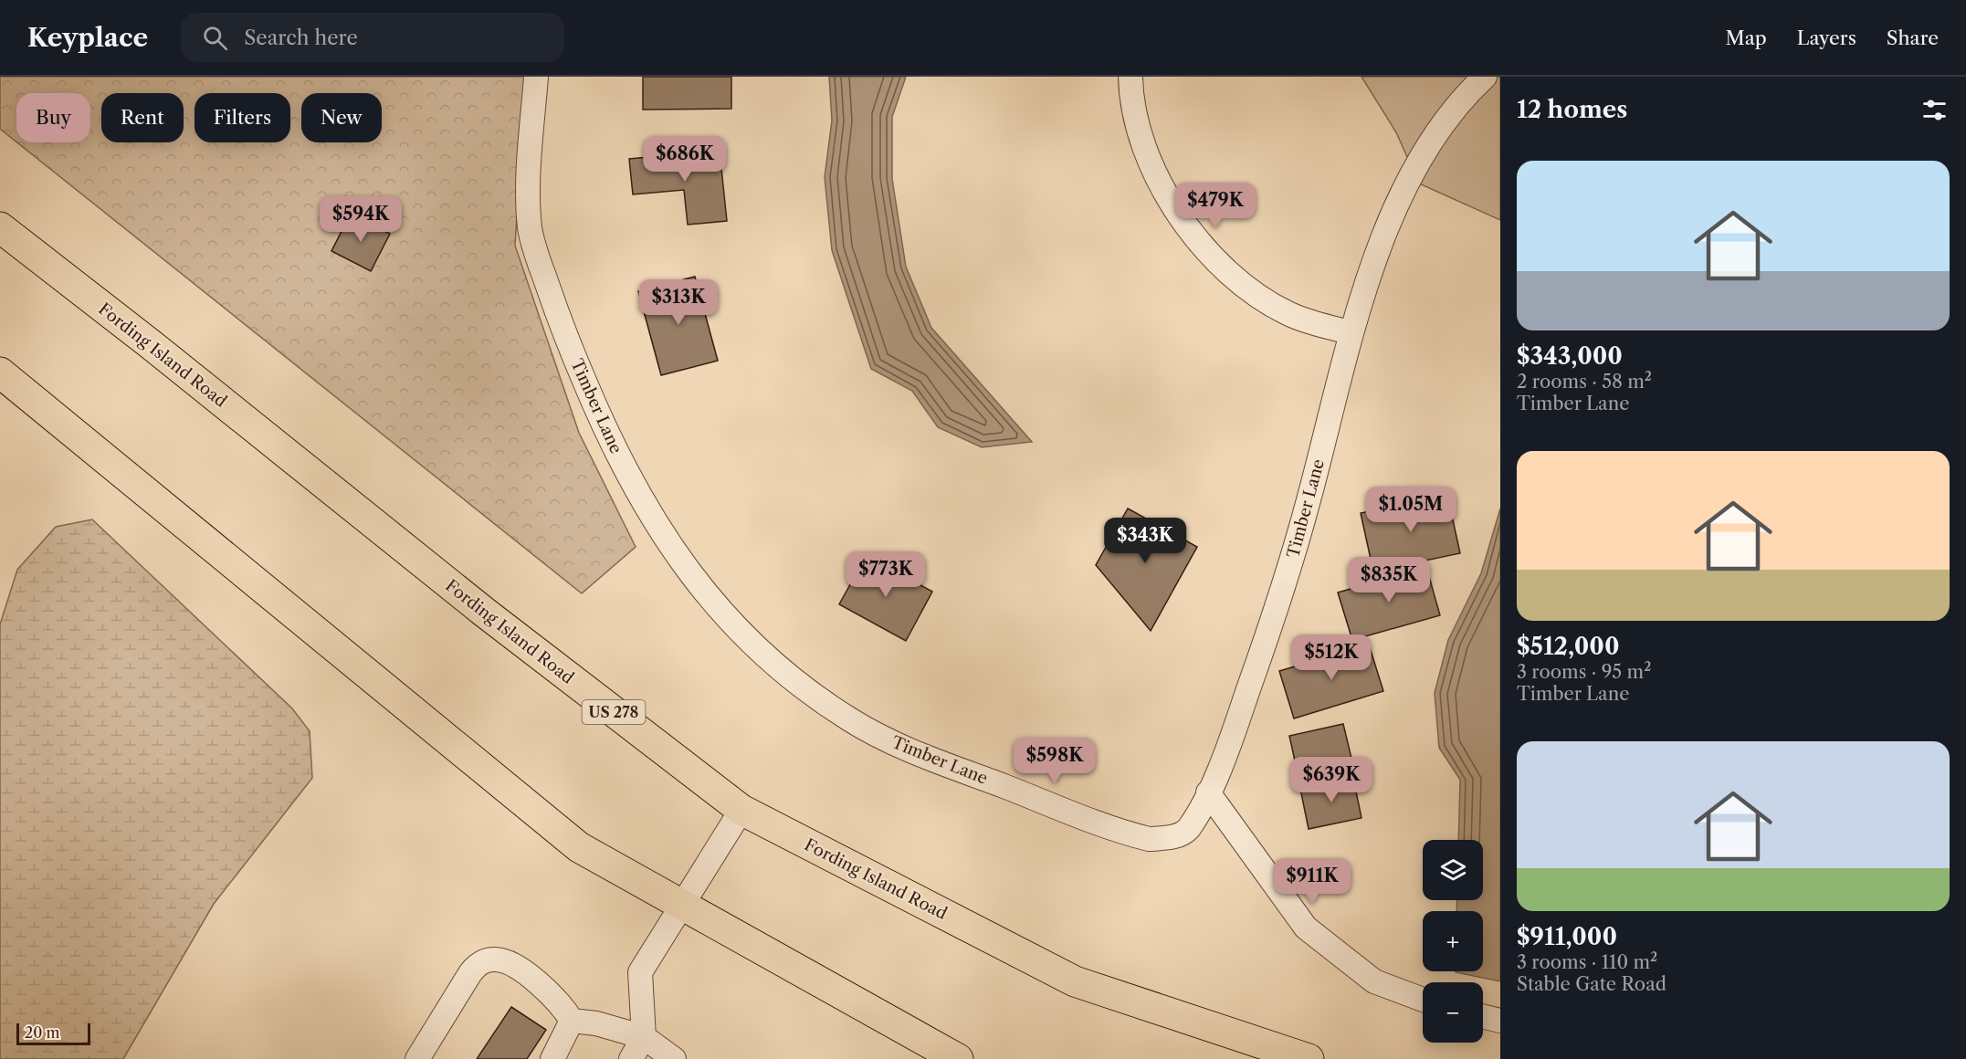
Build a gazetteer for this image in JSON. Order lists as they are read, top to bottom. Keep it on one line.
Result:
{"streets":{"highway":["Fording Island Road","US 278"],"street":["Timber Lane"]},"scale_bar":"20 m","page":{"header":"Keyplace","search":"Search here","nav":["Map","Layers","Share"],"heading":"12 homes","chip":["Buy","Rent","Filters","New"],"price":["$686K","$479K","$594K","$313K","$1.05M","$343K","$773K","$835K","$512K","$598K","$639K","$911K"],"list":[{"name":"$343,000","note":"2 rooms · 58 m² · Timber Lane"},{"name":"$512,000","note":"3 rooms · 95 m² · Timber Lane"},{"name":"$911,000","note":"3 rooms · 110 m² · Stable Gate Road"}],"map_buttons":["+","−"],"scale":"20 m"}}
